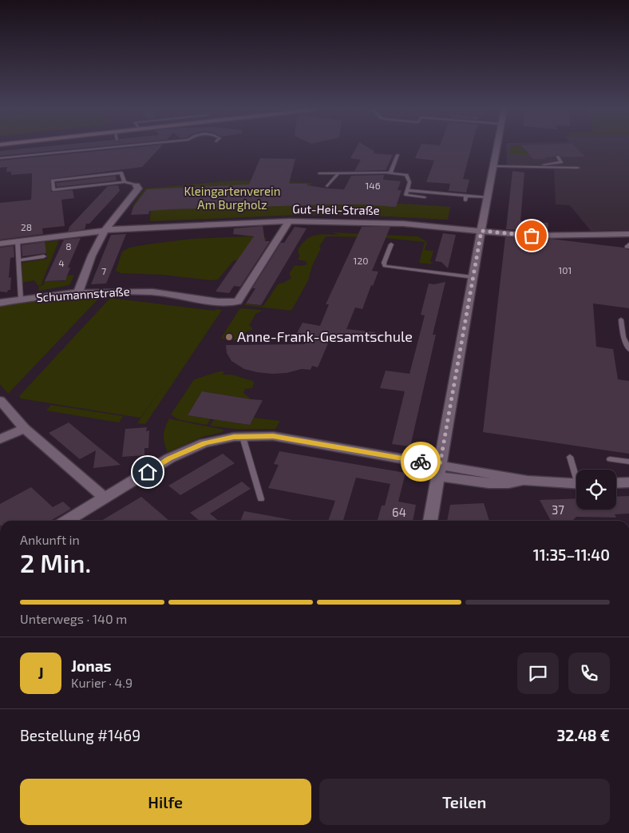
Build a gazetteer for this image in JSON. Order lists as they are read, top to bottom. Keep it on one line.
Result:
{"streets":{"street":["Gut-Heil-Straße","Schumannstraße"]},"crossings":[["Gut-Heil-Straße","Schumannstraße"]],"parks":["Kleingartenverein Am Burgholz"],"places":["Anne-Frank-Gesamtschule"],"house_numbers":["146","28","8","120","4","101","7","37","64"],"page":{"heading":["2 Min.","Ankunft in","11:35–11:40"],"panel":["Jonas","Kurier · 4.9","Bestellung #1469","32.48 €"],"bar":"Unterwegs · 140 m","round":"J","buttons":["Hilfe","Teilen"]}}
